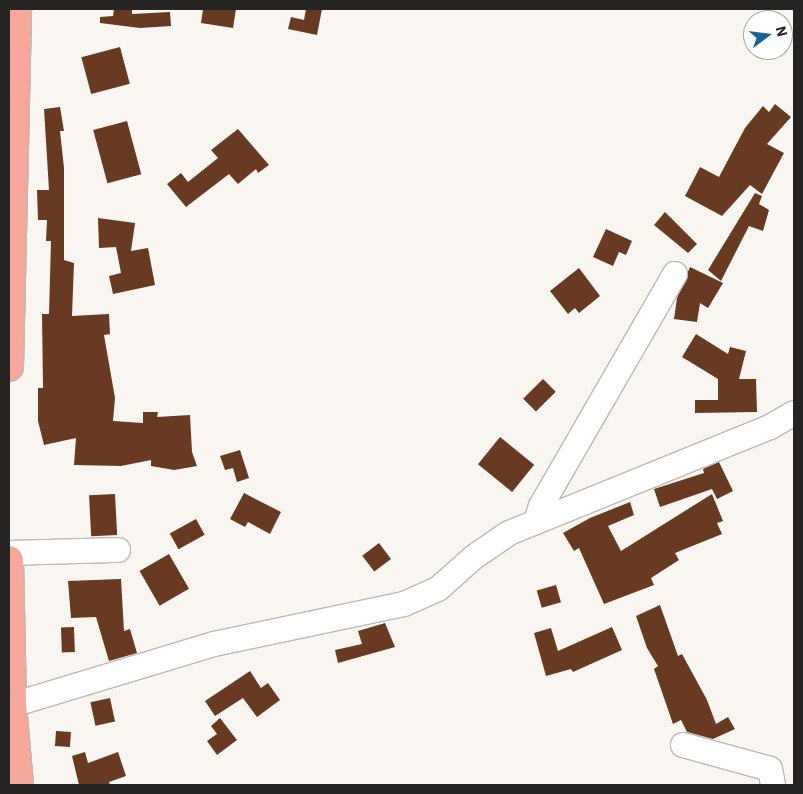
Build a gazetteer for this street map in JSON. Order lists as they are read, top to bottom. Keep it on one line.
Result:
{"north":"right"}
